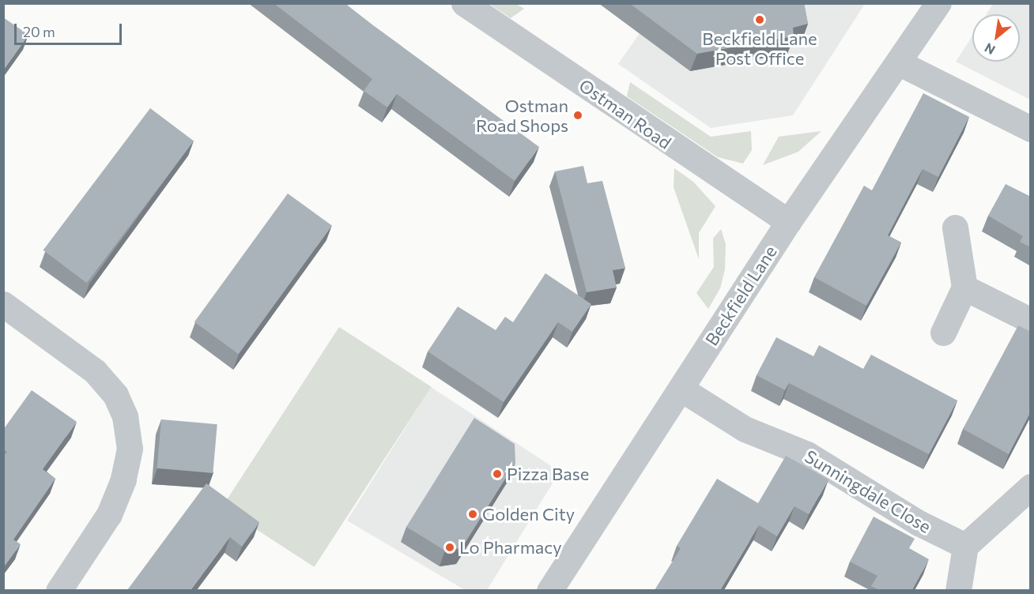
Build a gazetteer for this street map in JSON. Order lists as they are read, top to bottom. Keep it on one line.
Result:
{"streets":{"street":["Ostman Road","Beckfield Lane","Sunningdale Close"]},"crossings":[["Ostman Road","Beckfield Lane"],["Beckfield Lane","Sunningdale Close"]],"places":["Beckfield Lane Post Office","Ostman Road Shops","Pizza Base","Golden City","Lo Pharmacy"],"scale_bar":"20 m","north":"bottom left"}
